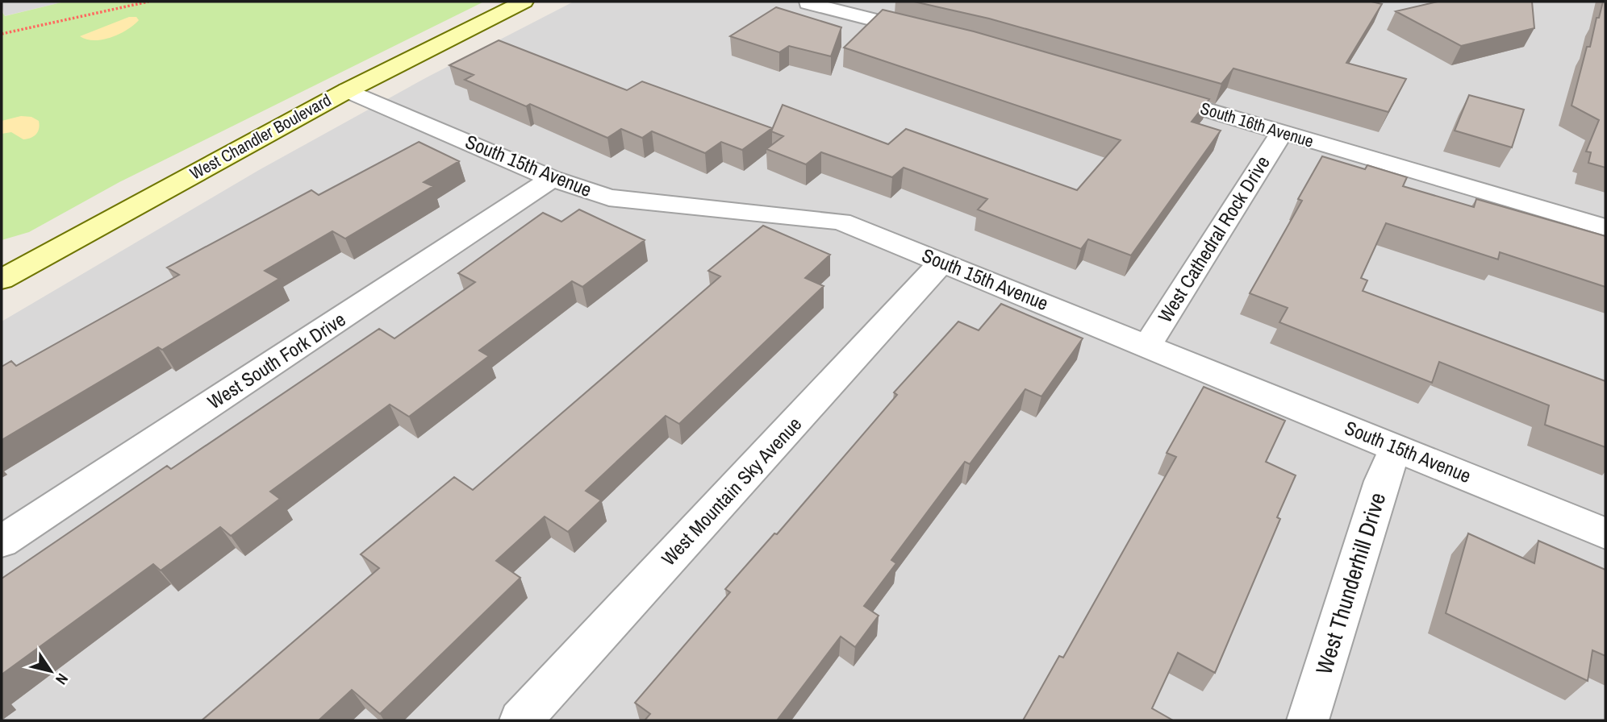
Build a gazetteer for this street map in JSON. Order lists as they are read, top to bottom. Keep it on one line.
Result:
{"streets":{"main road":["West Chandler Boulevard"],"street":["South 16th Avenue","South 15th Avenue","West Cathedral Rock Drive","West South Fork Drive","West Mountain Sky Avenue","West Thunderhill Drive"]},"crossings":[["South 16th Avenue","West Cathedral Rock Drive"],["West Chandler Boulevard","South 15th Avenue"],["South 15th Avenue","West Cathedral Rock Drive"],["South 15th Avenue","West South Fork Drive"],["South 15th Avenue","West Mountain Sky Avenue"],["South 15th Avenue","West Thunderhill Drive"]],"north":"bottom right"}
